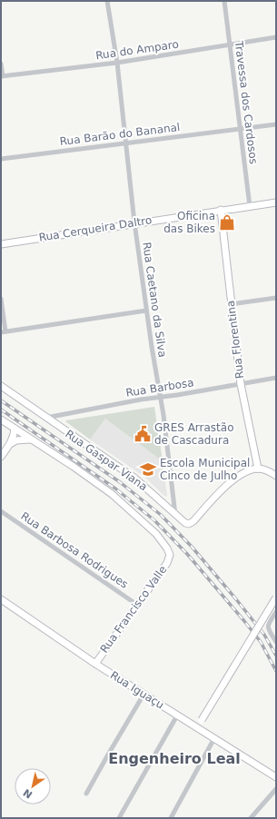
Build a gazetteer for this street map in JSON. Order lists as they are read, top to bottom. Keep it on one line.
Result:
{"streets":{"main road":["Rua Cerqueira Daltro","Rua Florentina","Rua Gaspar Viana","Rua Francisco Valle","Rua Iguaçu"],"street":["Rua do Amparo","Travessa dos Cardosos","Rua Barão do Bananal","Rua Caetano da Silva","Rua Barbosa","Rua Barbosa Rodrigues"]},"crossings":[["Rua do Amparo","Travessa dos Cardosos"],["Rua do Amparo","Rua Caetano da Silva"],["Travessa dos Cardosos","Rua Barão do Bananal"],["Travessa dos Cardosos","Rua Cerqueira Daltro"],["Rua Barão do Bananal","Rua Caetano da Silva"],["Rua Cerqueira Daltro","Rua Caetano da Silva"],["Rua Cerqueira Daltro","Rua Florentina"],["Rua Caetano da Silva","Rua Barbosa"],["Rua Caetano da Silva","Rua Gaspar Viana"],["Rua Florentina","Rua Barbosa"],["Rua Florentina","Rua Gaspar Viana"],["Rua Barbosa","Rua Gaspar Viana"],["Rua Barbosa Rodrigues","Rua Francisco Valle"],["Rua Francisco Valle","Rua Iguaçu"]],"districts":["Engenheiro Leal"],"places":{"shop":["Oficina das Bikes"],"public building":["GRES Arrastão de Cascadura"],"school or university":["Escola Municipal Cinco de Julho"]},"north":"bottom left"}
